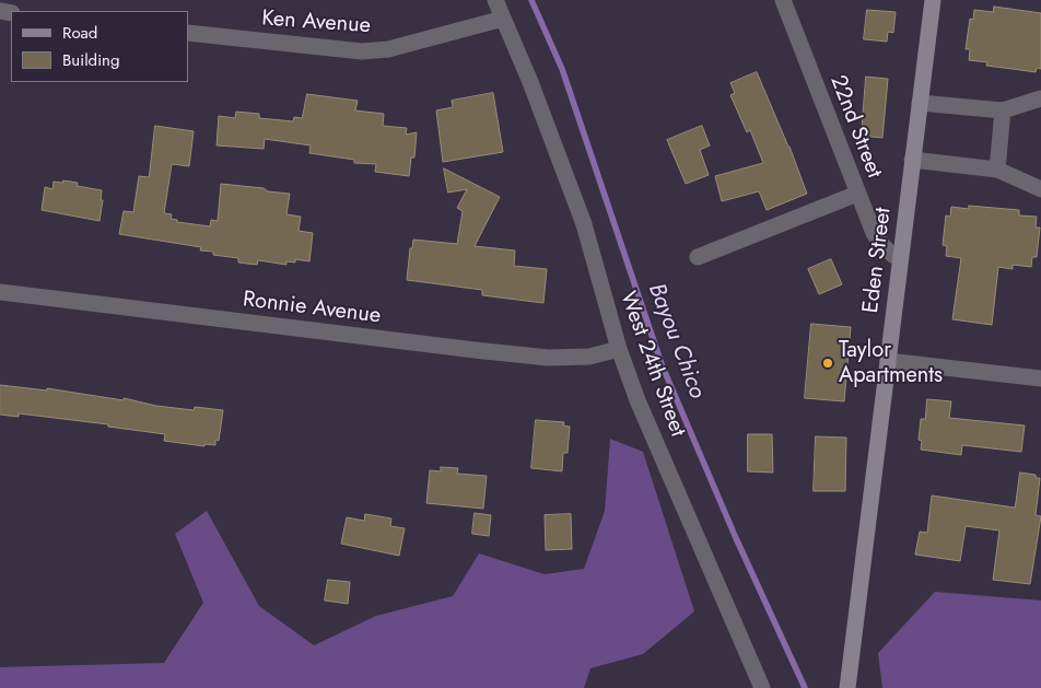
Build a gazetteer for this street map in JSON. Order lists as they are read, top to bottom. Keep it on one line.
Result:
{"streets":{"street":["Ken Avenue","22nd Street","Eden Street","Ronnie Avenue","West 24th Street"]},"crossings":[["Ken Avenue","West 24th Street"],["22nd Street","Eden Street"],["Ronnie Avenue","West 24th Street"]],"water":["Bayou Chico"],"places":["Taylor Apartments"],"legend":["Road","Building"]}
